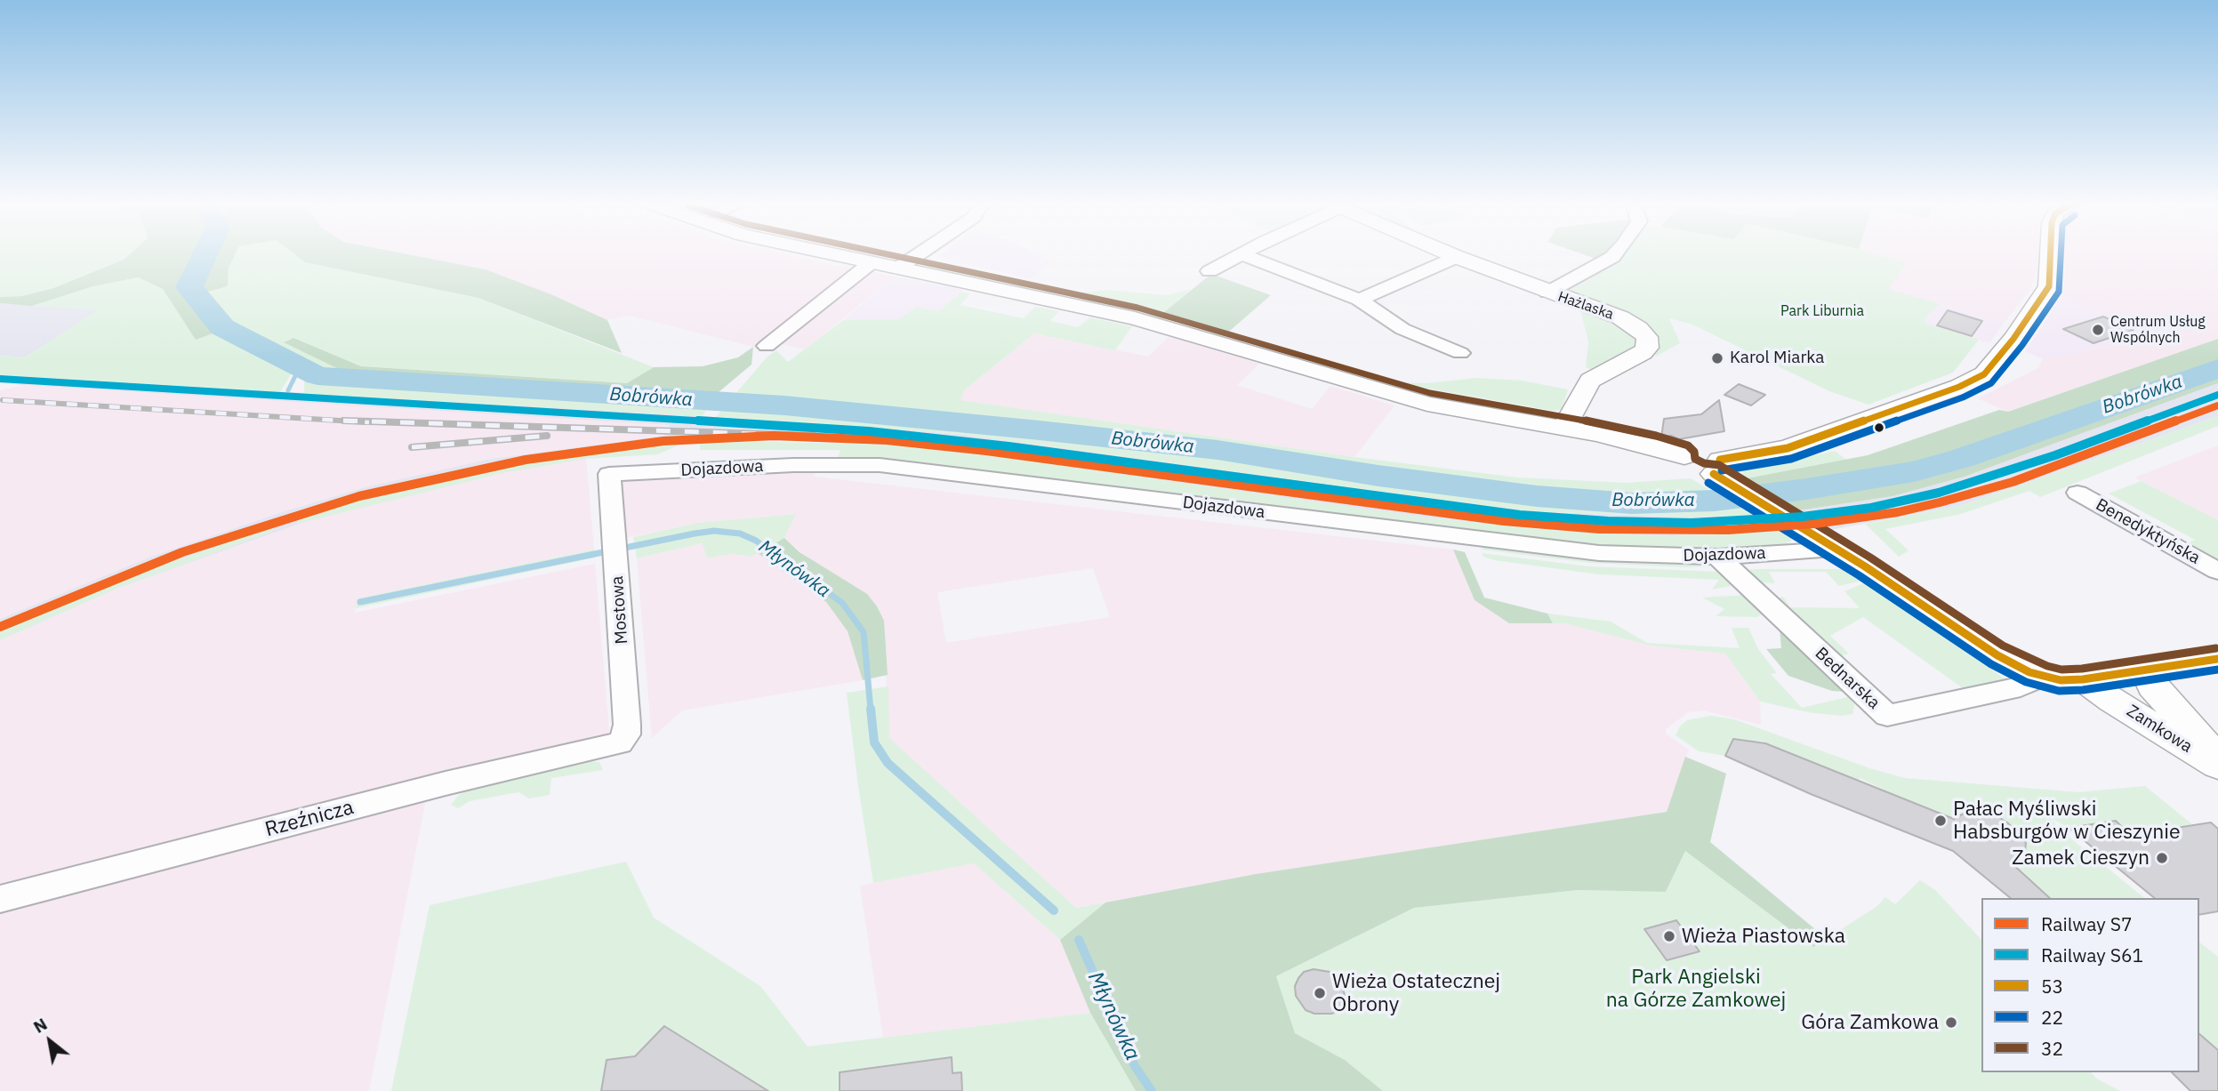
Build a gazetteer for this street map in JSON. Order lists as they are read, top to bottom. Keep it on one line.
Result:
{"streets":{"street":["Hażlaska","Dojazdowa","Benedyktyńska","Mostowa","Bednarska","Zamkowa","Rzeźnicza"]},"crossings":[["Dojazdowa","Mostowa"],["Dojazdowa","Bednarska"],["Mostowa","Rzeźnicza"]],"water":["Bobrówka","Młynówka"],"parks":["Park Liburnia","Park Angielski na Górze Zamkowej"],"places":["Centrum Usług Wspólnych","Karol Miarka","Pałac Myśliwski Habsburgów w Cieszynie","Zamek Cieszyn","Wieża Piastowska","Wieża Ostatecznej Obrony","Góra Zamkowa"],"lines":["transit line 53","transit line 22","transit line 32","rail line S61","rail line S7"],"legend":["Railway S7","Railway S61","53","22","32"],"north":"top left"}
